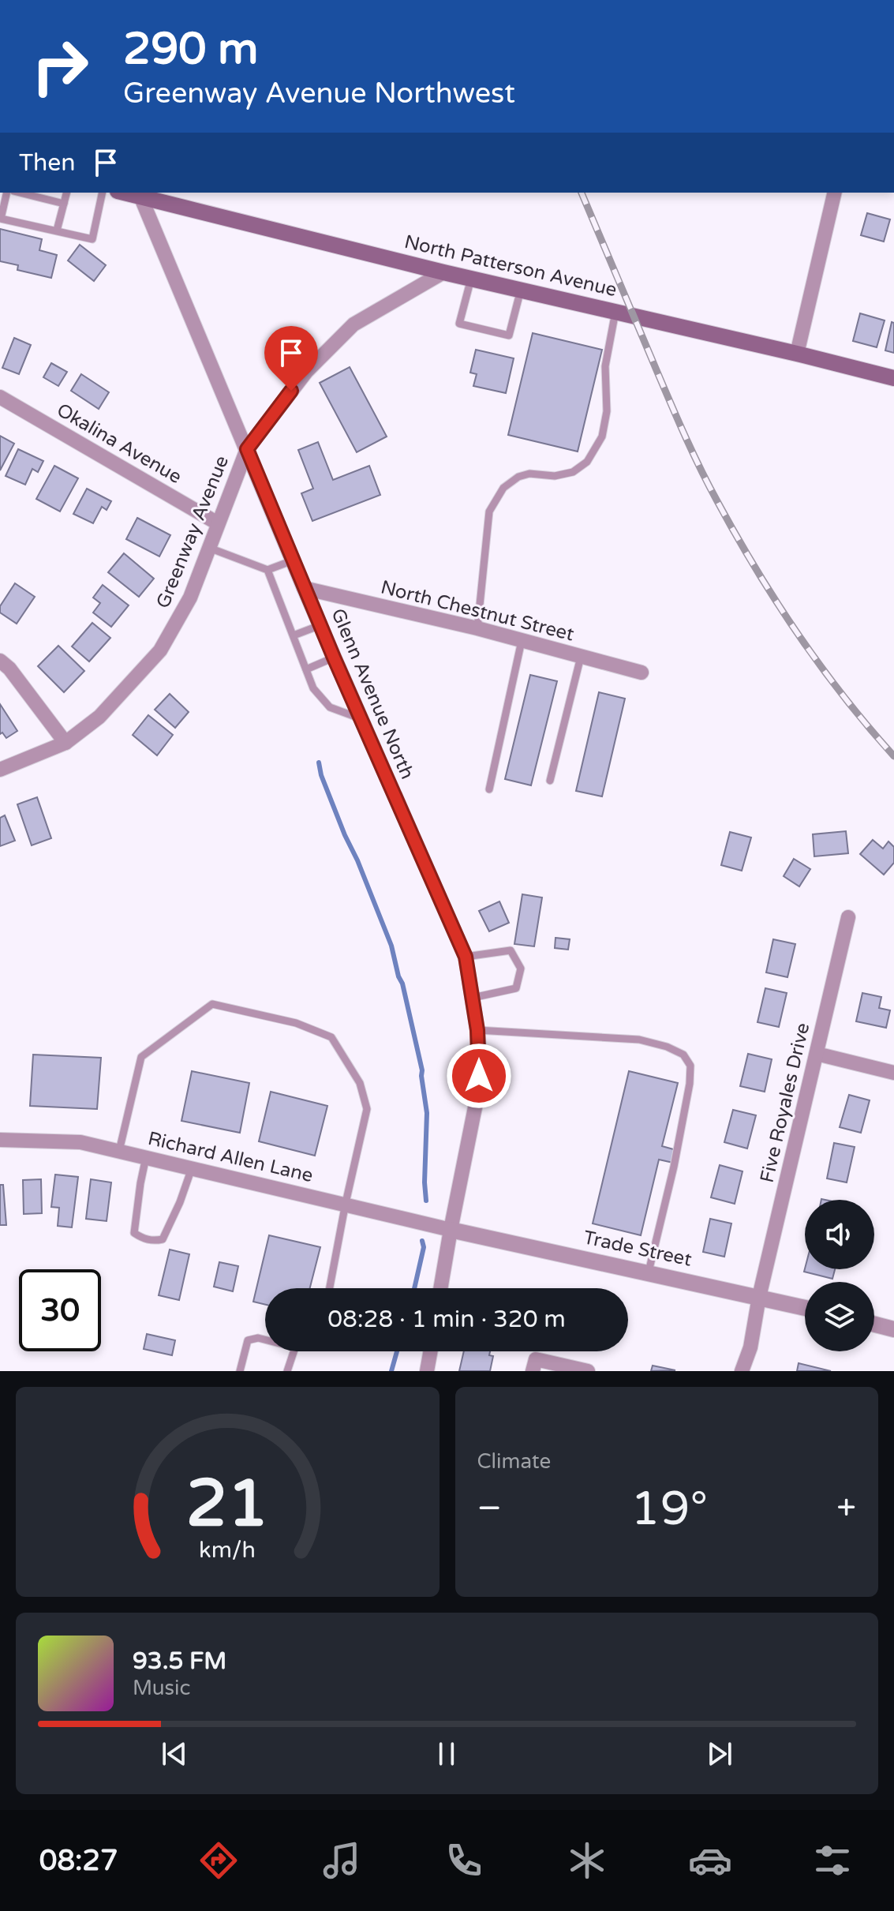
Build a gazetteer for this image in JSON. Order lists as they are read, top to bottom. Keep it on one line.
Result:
{"streets":{"main road":["North Patterson Avenue"],"street":["Okalina Avenue","Greenway Avenue","North Chestnut Street","Glenn Avenue North","Five Royales Drive","Richard Allen Lane","Trade Street"]},"crossings":[["North Patterson Avenue","Greenway Avenue"],["North Patterson Avenue","Glenn Avenue North"],["Okalina Avenue","Greenway Avenue"],["Greenway Avenue","Glenn Avenue North"],["North Chestnut Street","Glenn Avenue North"],["Glenn Avenue North","Richard Allen Lane"],["Glenn Avenue North","Trade Street"],["Five Royales Drive","Trade Street"],["Richard Allen Lane","Trade Street"]],"page":{"turn":["290 m","Greenway Avenue Northwest"],"then":"Then","limit":"30","trip":"08:28 · 1 min · 320 m","tile":"Climate","heat":["−","19°","+"],"song":["93.5 FM","Music"],"tabs":"08:27","gauge":["21","km/h"]}}
